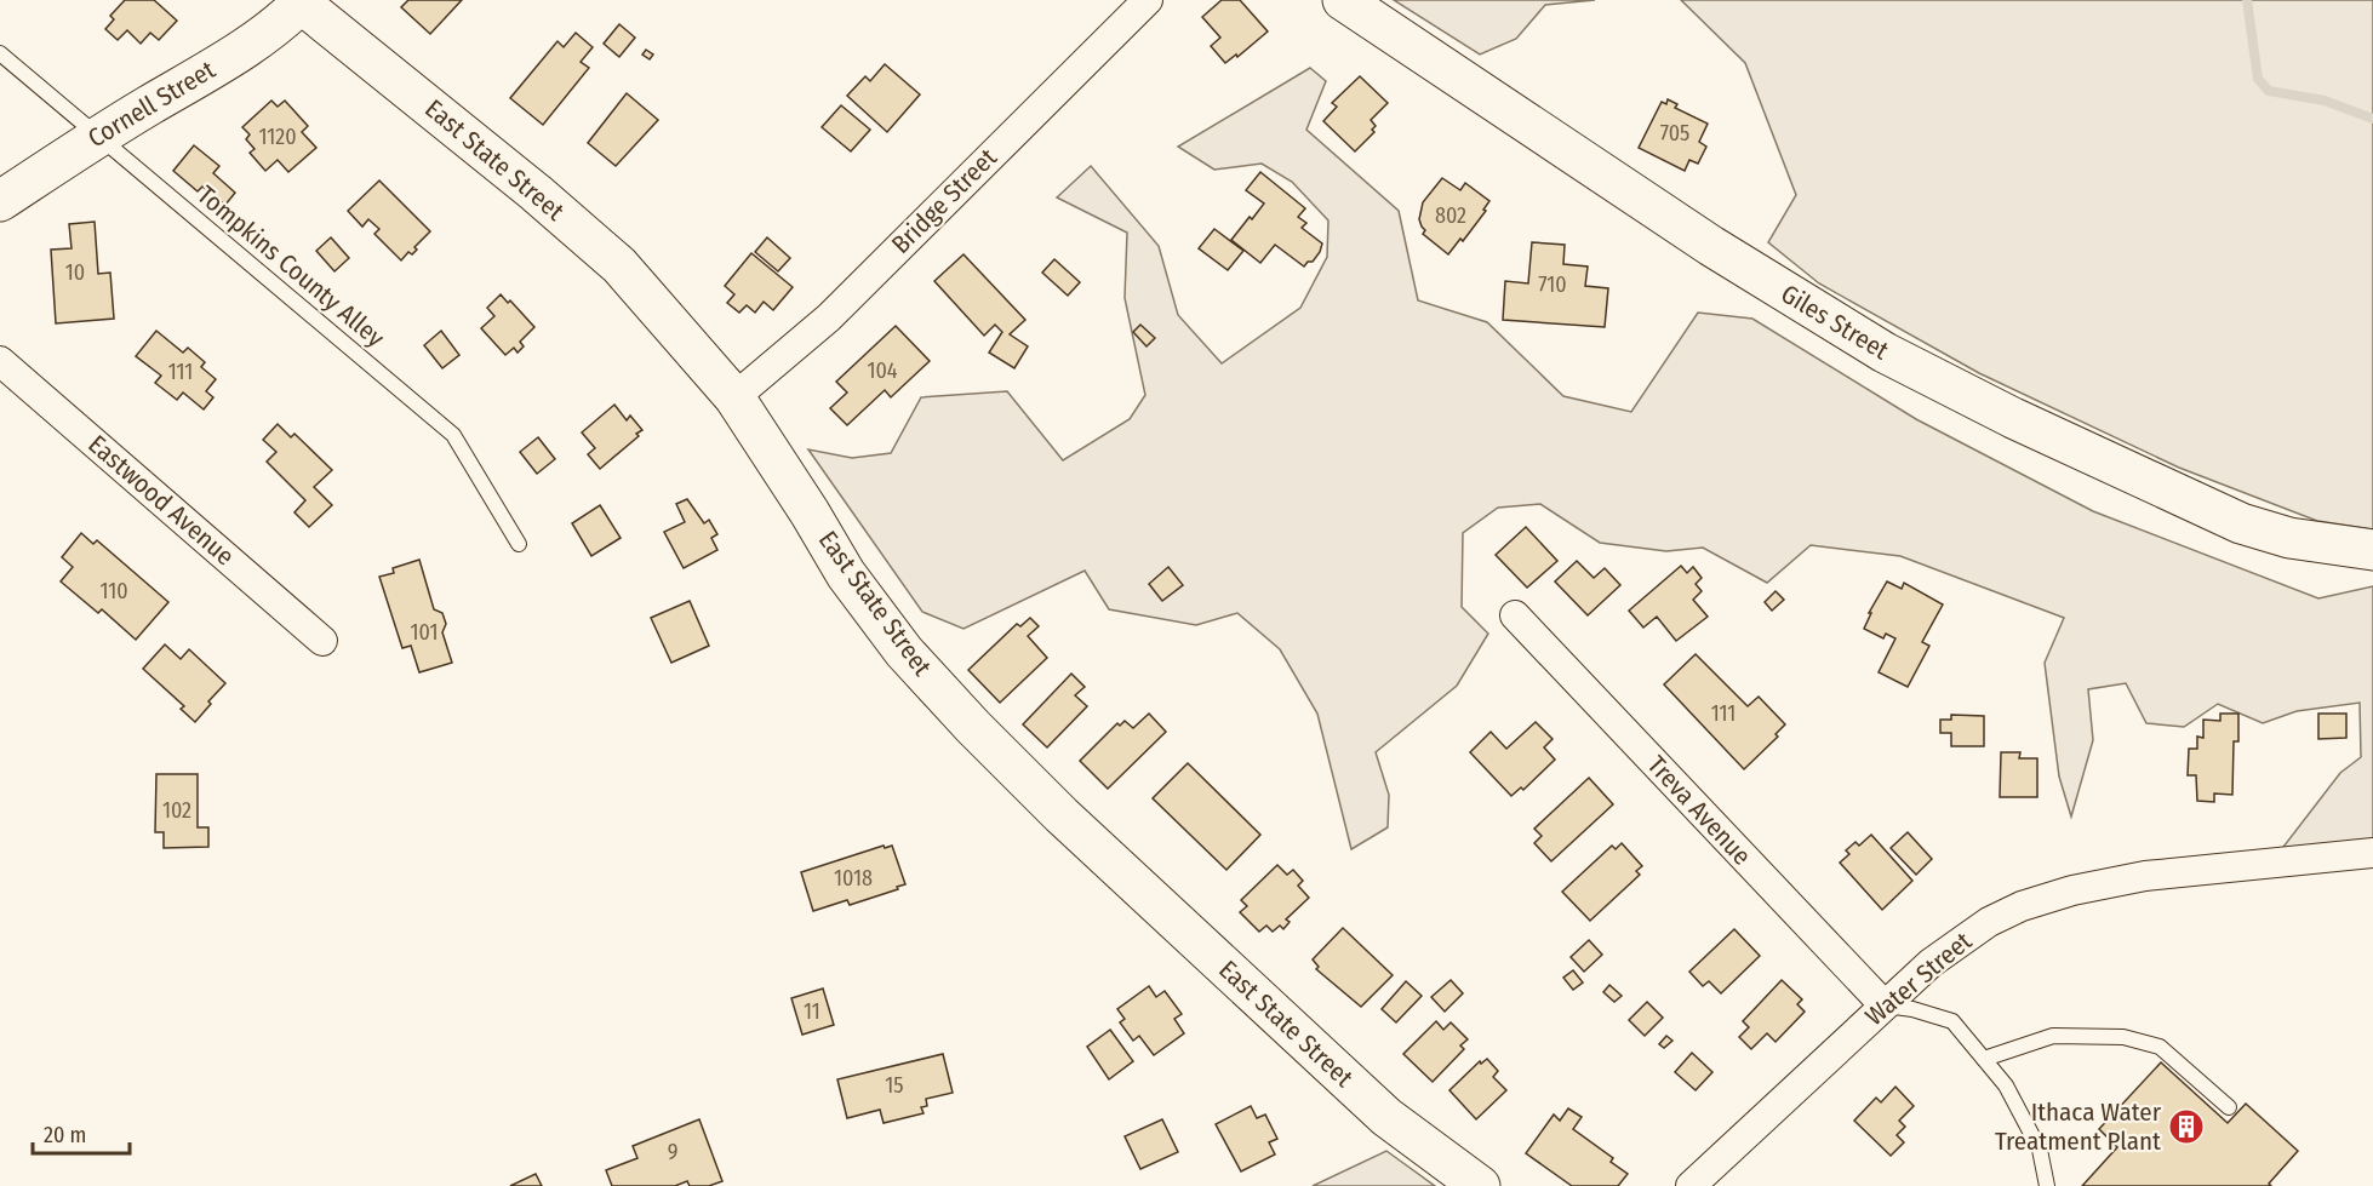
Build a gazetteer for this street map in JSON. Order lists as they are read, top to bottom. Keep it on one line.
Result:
{"streets":{"main road":["Cornell Street","East State Street","Giles Street"],"street":["Bridge Street","Eastwood Avenue","Treva Avenue","Water Street"],"lane":["Tompkins County Alley"]},"crossings":[["Cornell Street","East State Street"],["Cornell Street","Tompkins County Alley"],["East State Street","Bridge Street"],["Treva Avenue","Water Street"]],"places":{"building":["Ithaca Water Treatment Plant"]},"house_numbers":["705","1120","802","10","710","104","111","110","101","111","102","1018","11","15","9"],"scale_bar":"20 m"}
